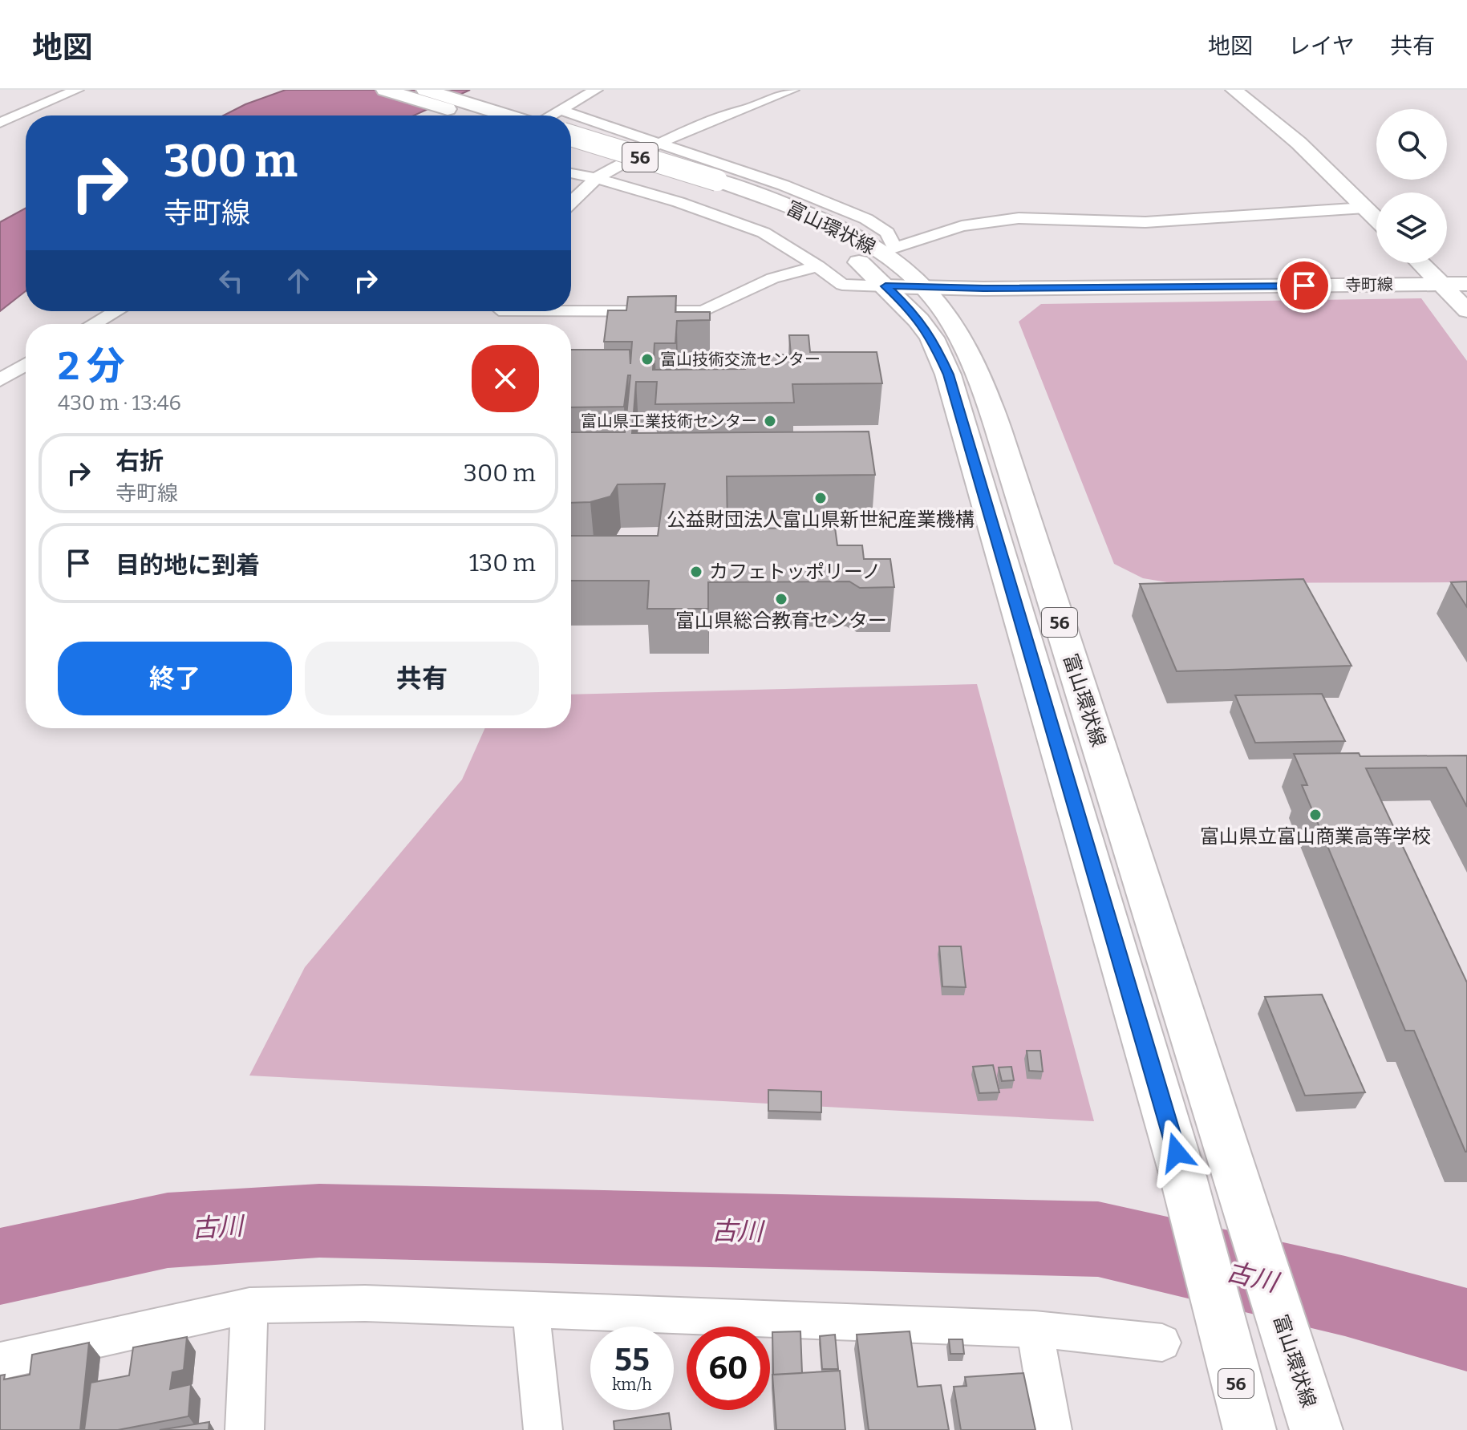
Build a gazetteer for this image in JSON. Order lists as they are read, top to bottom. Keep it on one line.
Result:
{"streets":{"main road":["56","富山環状線"],"street":["寺町線"]},"crossings":[["富山環状線","寺町線"]],"water":["古川"],"places":["富山技術交流センター","富山県工業技術センター","公益財団法人富山県新世紀産業機構","カフェトッポリーノ","富山県総合教育センター","富山県立富山商業高等学校"],"page":{"header":"地図","nav":["地図","レイヤ","共有"],"turn":["300 m","寺町線"],"heading":["2 分","430 m · 13:46"],"list":[{"name":"右折","note":"寺町線","value":"300 m"},{"name":"目的地に到着","value":"130 m"}],"buttons":["終了","共有"],"speed":"55 km/h","limit":"60"}}
